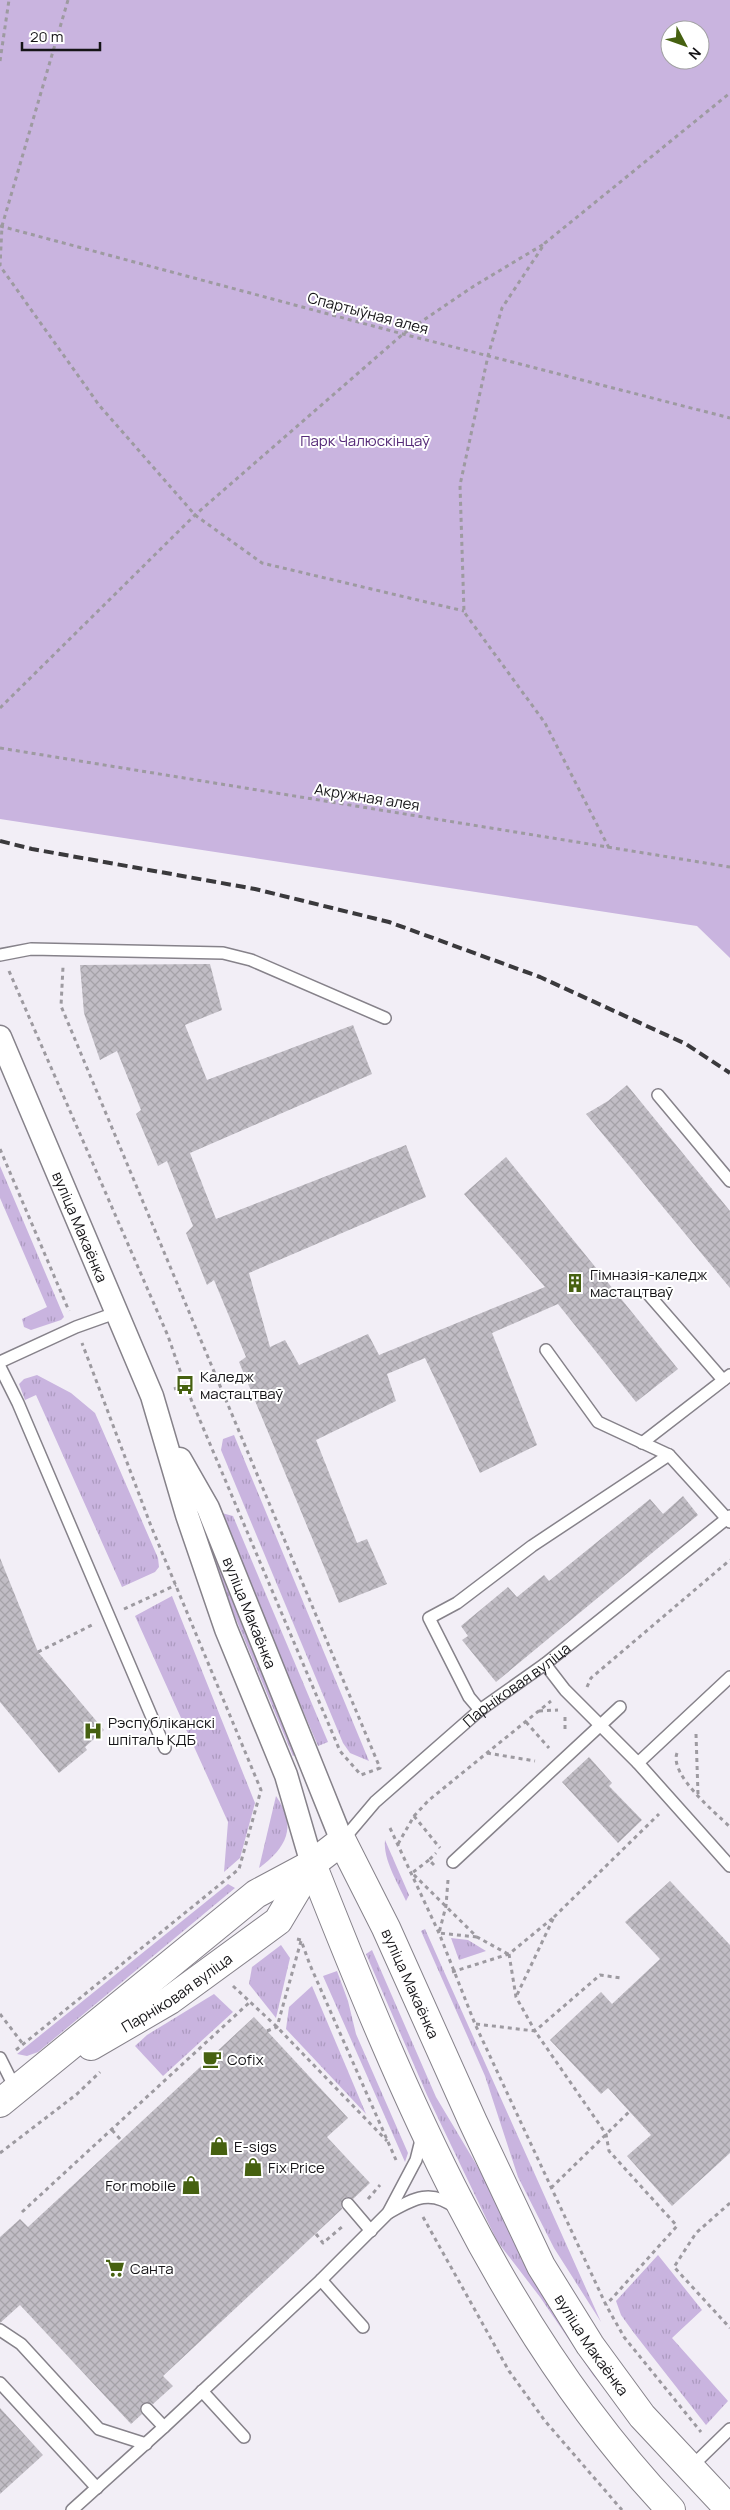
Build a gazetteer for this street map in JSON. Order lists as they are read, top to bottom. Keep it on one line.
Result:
{"streets":{"street":["вуліца Макаёнка","Парніковая вуліца"],"path":["Спартыўная алея","Акружная алея"]},"crossings":[["вуліца Макаёнка","Парніковая вуліца"]],"parks":["Парк Чалюскінцаў"],"places":{"building":["Гімназія-каледж мастацтваў"],"bus stop":["Каледж мастацтваў"],"hospital":["Рэспубліканскі шпіталь КДБ"],"cafe":["Cofix"],"shop":["E-sigs","Fix Price","For mobile"],"supermarket":["Санта"]},"scale_bar":"20 m","north":"bottom right"}
